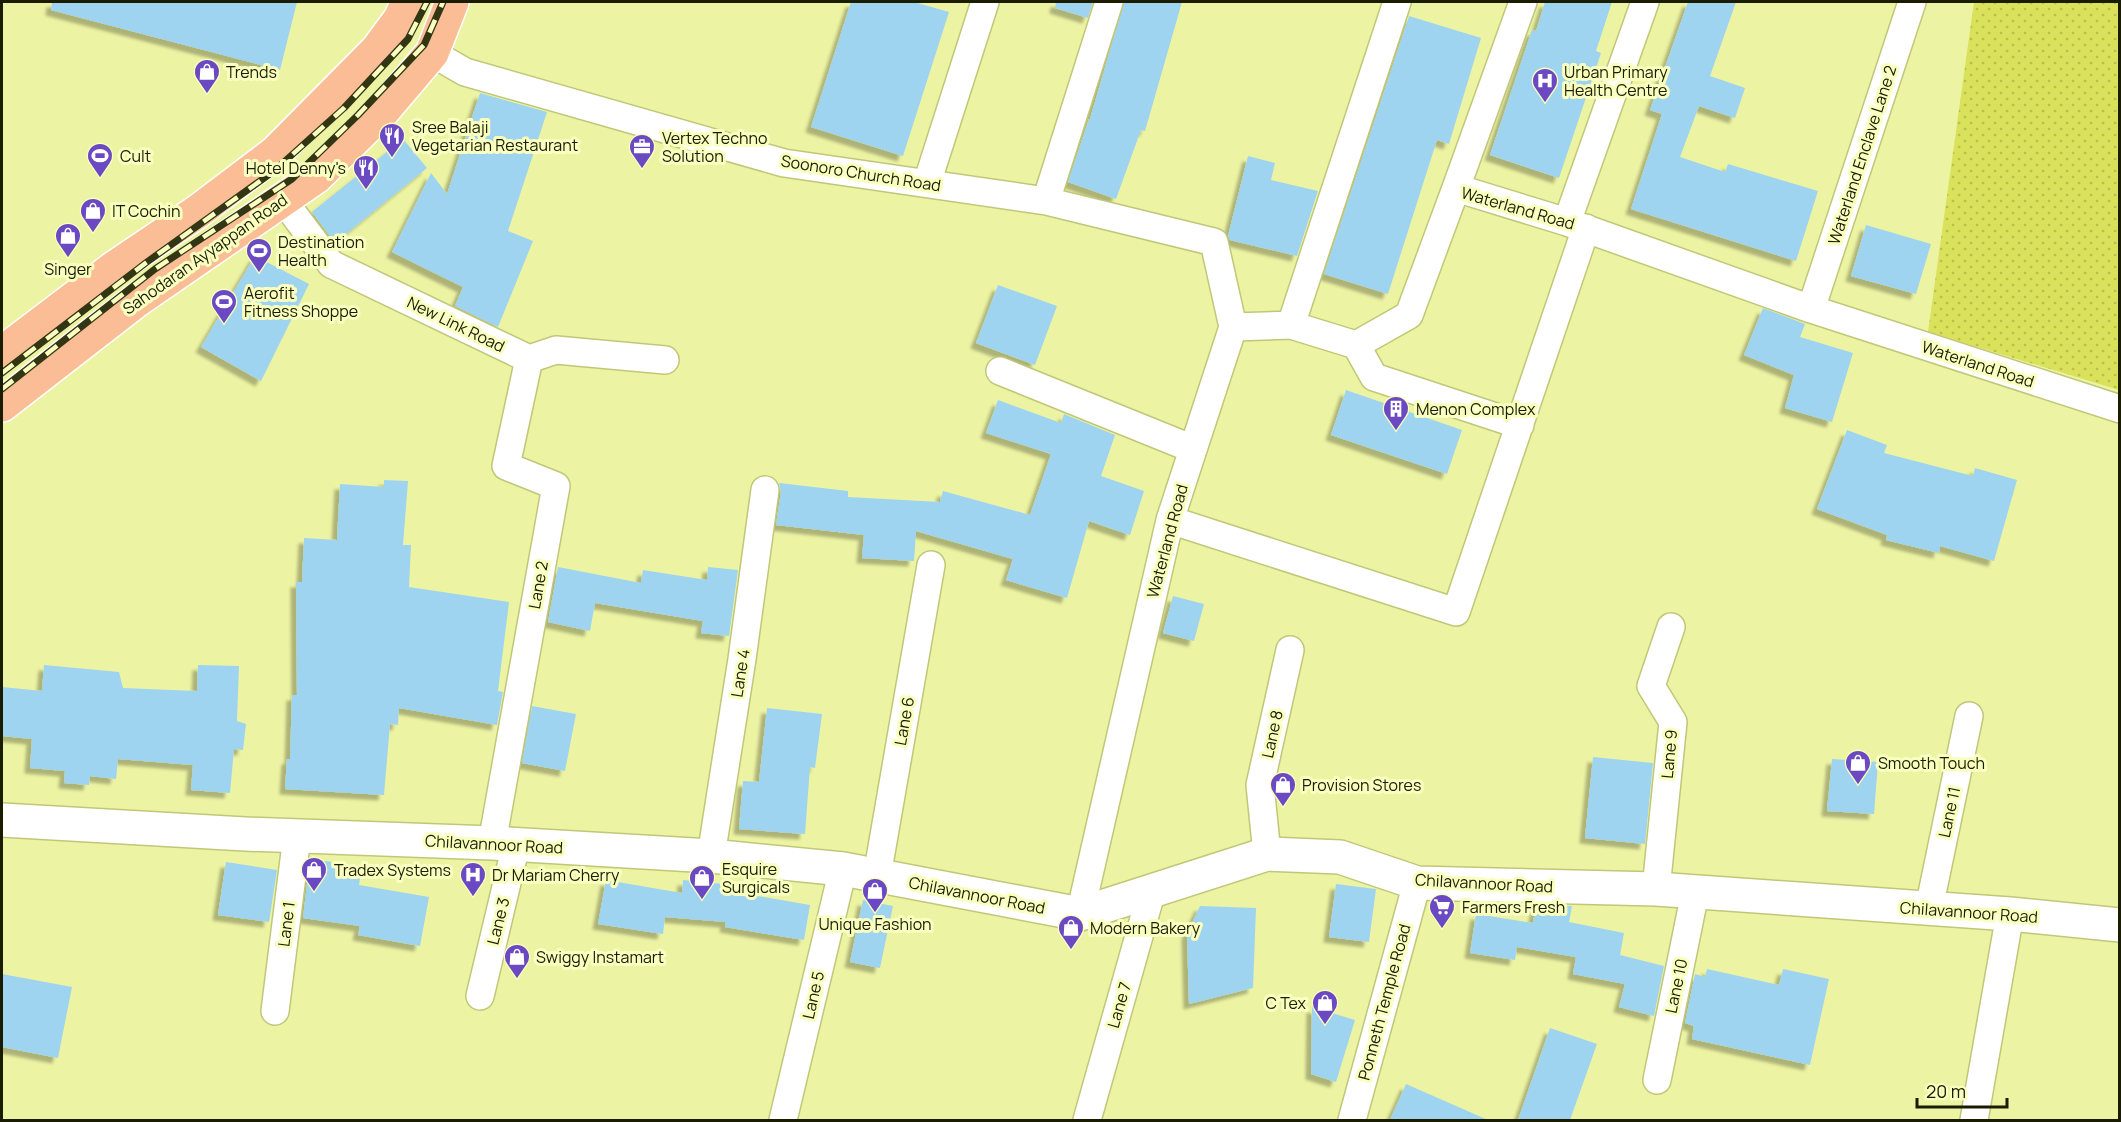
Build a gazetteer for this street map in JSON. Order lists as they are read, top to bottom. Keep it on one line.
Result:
{"streets":{"main road":["Sahodaran Ayyappan Road"],"street":["Waterland Enclave Lane 2","Soonoro Church Road","Waterland Road","New Link Road","Lane 2","Lane 4","Lane 6","Lane 8","Lane 9","Lane 11","Chilavannoor Road","Lane 3","Lane 1","Lane 10","Lane 5","Ponneth Temple Road","Lane 7"]},"crossings":[["Waterland Enclave Lane 2","Waterland Road"],["Soonoro Church Road","Waterland Road"],["Soonoro Church Road","Sahodaran Ayyappan Road"],["Waterland Road","Chilavannoor Road"],["Sahodaran Ayyappan Road","New Link Road"],["New Link Road","Lane 2"],["Lane 2","Chilavannoor Road"],["Lane 2","Lane 3"],["Lane 4","Chilavannoor Road"],["Lane 6","Chilavannoor Road"],["Lane 8","Chilavannoor Road"],["Lane 9","Chilavannoor Road"],["Lane 11","Chilavannoor Road"],["Chilavannoor Road","Lane 3"],["Chilavannoor Road","Lane 1"],["Chilavannoor Road","Lane 10"],["Chilavannoor Road","Lane 5"],["Chilavannoor Road","Ponneth Temple Road"],["Chilavannoor Road","Lane 7"]],"places":{"shop":["Trends","IT Cochin","Singer","Smooth Touch","Provision Stores","Tradex Systems","Esquire Surgicals","Unique Fashion","Modern Bakery","Swiggy Instamart","C Tex"],"hospital":["Urban Primary Health Centre","Dr Mariam Cherry"],"restaurant":["Sree Balaji Vegetarian Restaurant","Hotel Denny's"],"office":["Vertex Techno Solution"],"sports":["Cult","Destination Health","Aerofit Fitness Shoppe"],"building":["Menon Complex"],"supermarket":["Farmers Fresh"]},"scale_bar":"20 m"}
